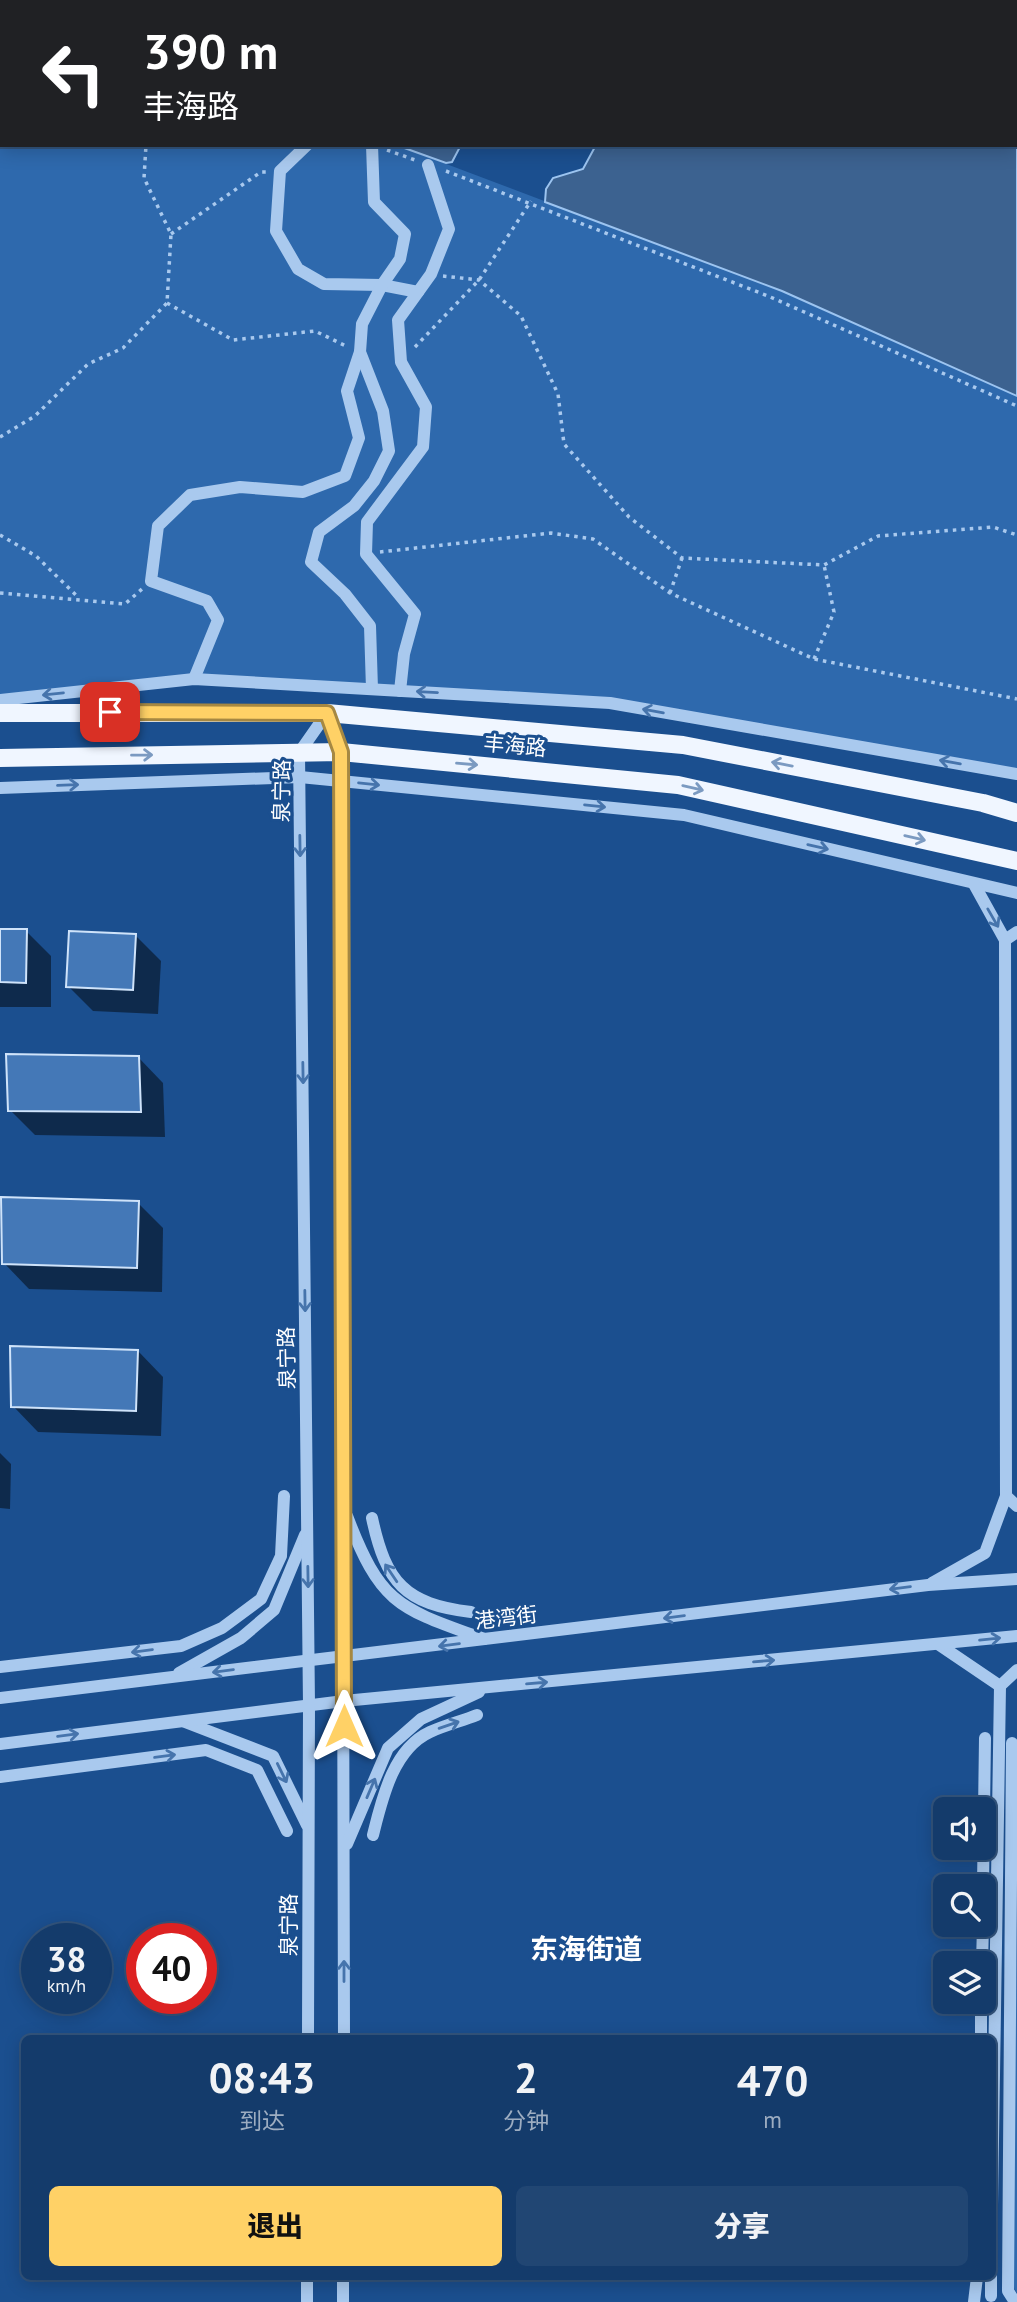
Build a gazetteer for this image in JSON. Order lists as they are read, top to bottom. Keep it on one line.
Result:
{"streets":{"main road":["丰海路"],"street":["泉宁路","港湾街"]},"crossings":[["丰海路","泉宁路"],["泉宁路","港湾街"]],"districts":["东海街道"],"page":{"turn":["390 m","丰海路"],"speed":"38 km/h","limit":"40","eta":["08:43","到达","2","分钟","470","m"],"buttons":["退出","分享"]}}
